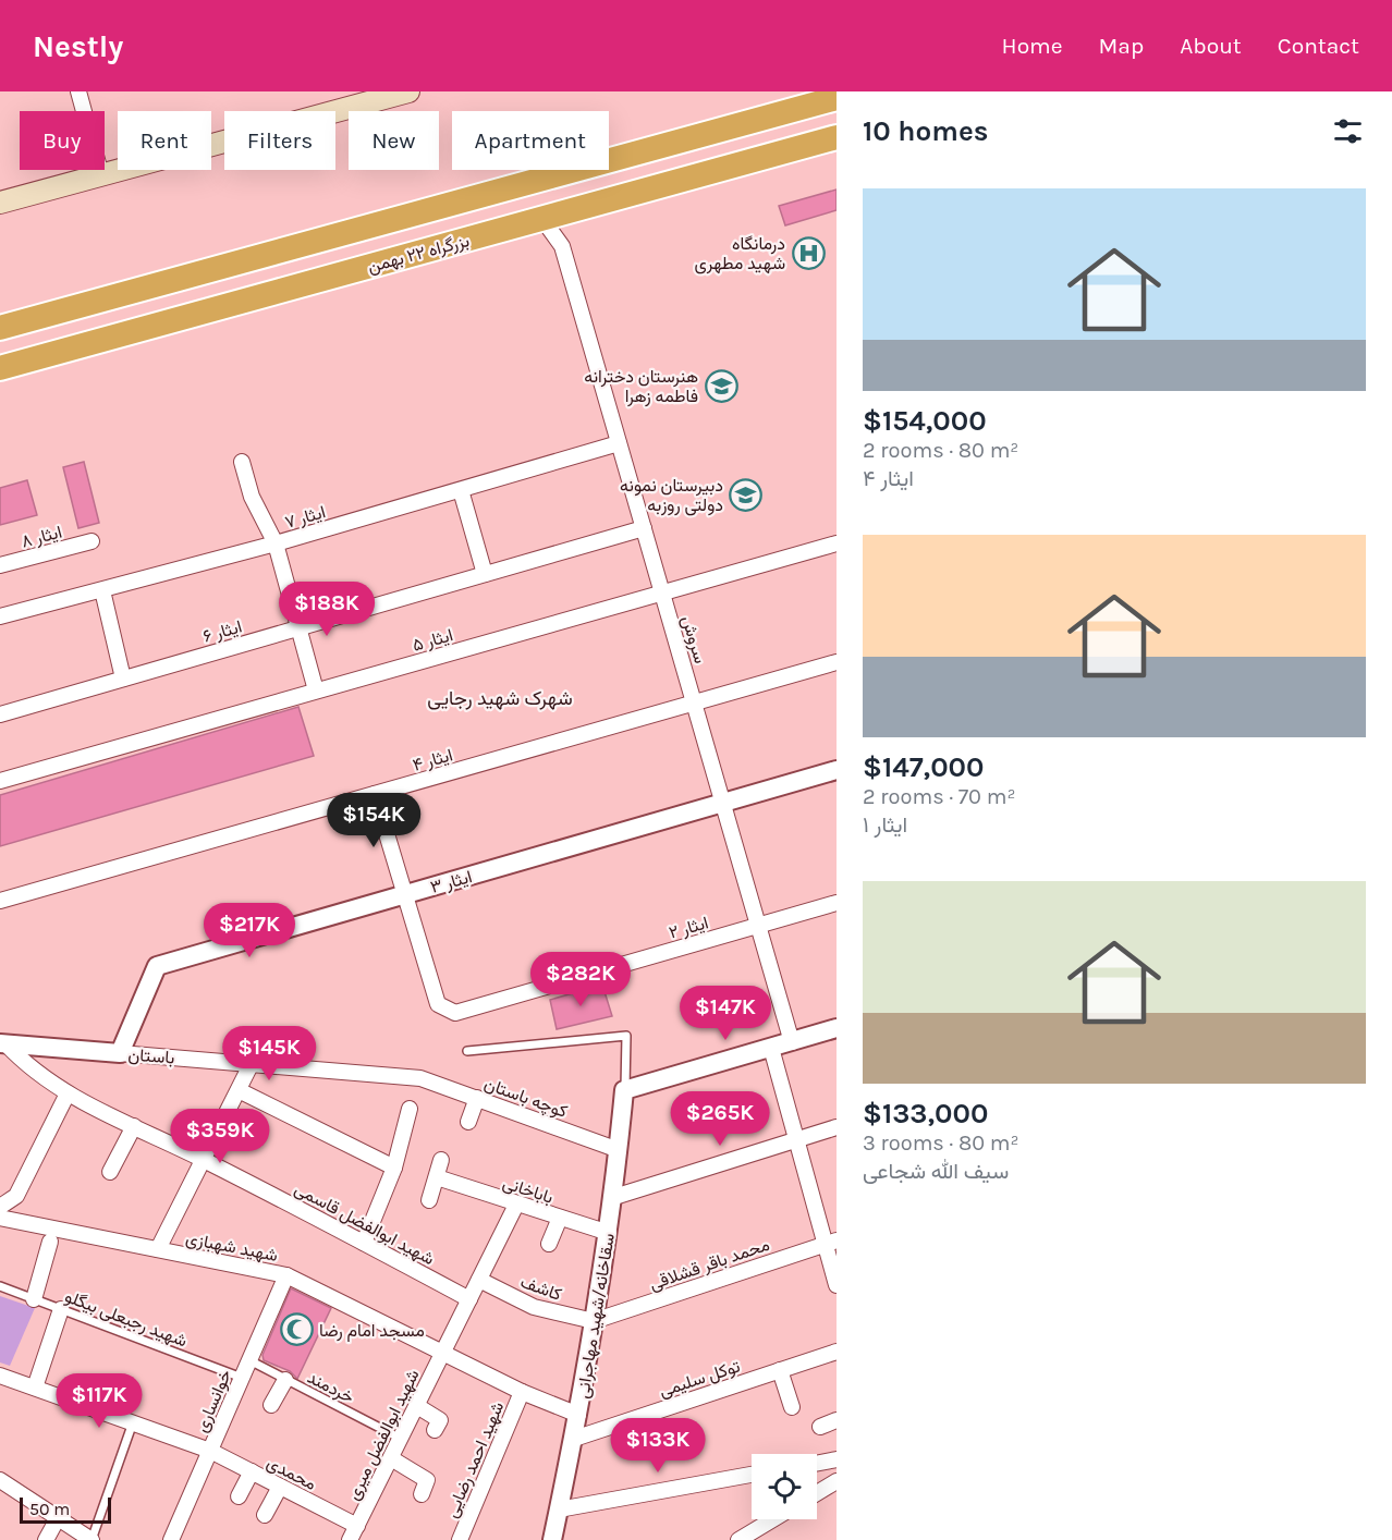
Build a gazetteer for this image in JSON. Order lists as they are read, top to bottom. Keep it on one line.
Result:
{"streets":{"highway":["بزرگراه ۲۲ بهمن"],"street":["ایثار ۷","ایثار ۸","ایثار ۶","ایثار ۵","سروش","ایثار ۴","ایثار ۳","ایثار ۲","باستان","کوچه باستان","باباخانی","شهید ابوالفضل قاسمی","شهید شهبازی","محمد باقر قشلاقی","کاشف","سقاخانه/شهید مهاجرانی","توکل سلیمی","خوانساری","شهید ابوالفضل میری","شهید احمد رضایی","محمدی"],"lane":["شهید رجبعلی بیگلو","خردمند"]},"crossings":[["ایثار ۷","سروش"],["ایثار ۶","سروش"],["ایثار ۵","سروش"],["سروش","ایثار ۴"],["سروش","ایثار ۳"],["سروش","ایثار ۲"],["ایثار ۳","ایثار ۲"],["ایثار ۳","باستان"],["باستان","کوچه باستان"],["باستان","شهید ابوالفضل قاسمی"],["کوچه باستان","سقاخانه/شهید مهاجرانی"],["باباخانی","سقاخانه/شهید مهاجرانی"],["باباخانی","شهید ابوالفضل میری"],["شهید ابوالفضل قاسمی","شهید ابوالفضل میری"],["شهید شهبازی","سقاخانه/شهید مهاجرانی"],["شهید شهبازی","خوانساری"],["شهید شهبازی","شهید ابوالفضل میری"],["شهید شهبازی","شهید احمد رضایی"],["محمد باقر قشلاقی","کاشف"],["محمد باقر قشلاقی","سقاخانه/شهید مهاجرانی"],["کاشف","سقاخانه/شهید مهاجرانی"],["کاشف","شهید ابوالفضل میری"],["سقاخانه/شهید مهاجرانی","توکل سلیمی"],["شهید رجبعلی بیگلو","خوانساری"],["خردمند","خوانساری"],["خردمند","شهید ابوالفضل میری"],["خوانساری","محمدی"],["شهید ابوالفضل میری","محمدی"]],"districts":["شهرک شهید رجایی"],"places":{"hospital":["درمانگاه شهید مطهری"],"school or university":["هنرستان دخترانه فاطمه زهرا","دبیرستان نمونه دولتی روزبه"],"mosque":["مسجد امام رضا"]},"scale_bar":"50 m","page":{"header":"Nestly","nav":["Home","Map","About","Contact"],"heading":"10 homes","chip":["Buy","Rent","Filters","New","Apartment"],"list":[{"name":"$154,000","note":"2 rooms · 80 m² · ایثار ۴"},{"name":"$147,000","note":"2 rooms · 70 m² · ایثار ۱"},{"name":"$133,000","note":"3 rooms · 80 m² · سیف الله شجاعی"}],"price":["$188K","$154K","$217K","$282K","$147K","$145K","$265K","$359K","$117K","$133K"],"scale":"50 m"}}
